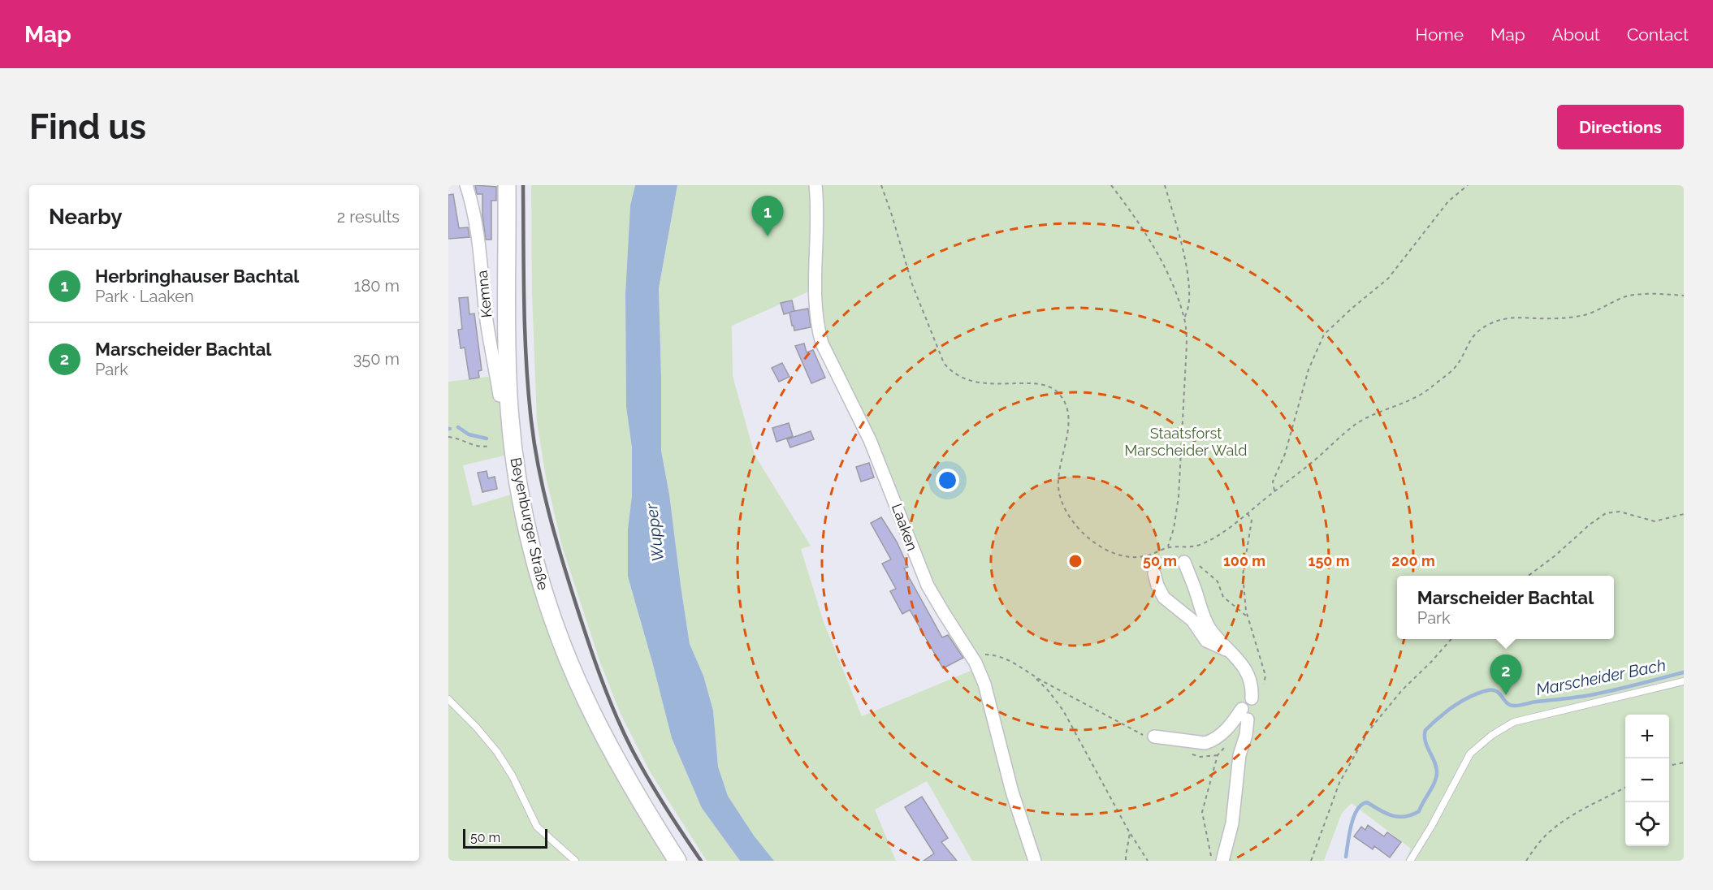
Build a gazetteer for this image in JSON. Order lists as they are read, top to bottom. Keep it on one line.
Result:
{"streets":{"main road":["Beyenburger Straße"],"street":["Kemna","Laaken"]},"crossings":[["Kemna","Beyenburger Straße"]],"water":["Wupper","Marscheider Bach"],"parks":["Staatsforst Marscheider Wald"],"scale_bar":"50 m","page":{"header":"Map","nav":["Home","Map","About","Contact"],"buttons":"Directions","title":"Find us","heading":["Nearby","2 results"],"pins":["1","2"],"list":[{"mark":"1","name":"Herbringhauser Bachtal","note":"Park · Laaken","value":"180 m"},{"mark":"2","name":"Marscheider Bachtal","note":"Park","value":"350 m"}],"popup":["Marscheider Bachtal","Park"],"map_buttons":["+","−"],"scale":"50 m"},"rings":["50 m","100 m","150 m","200 m"]}
